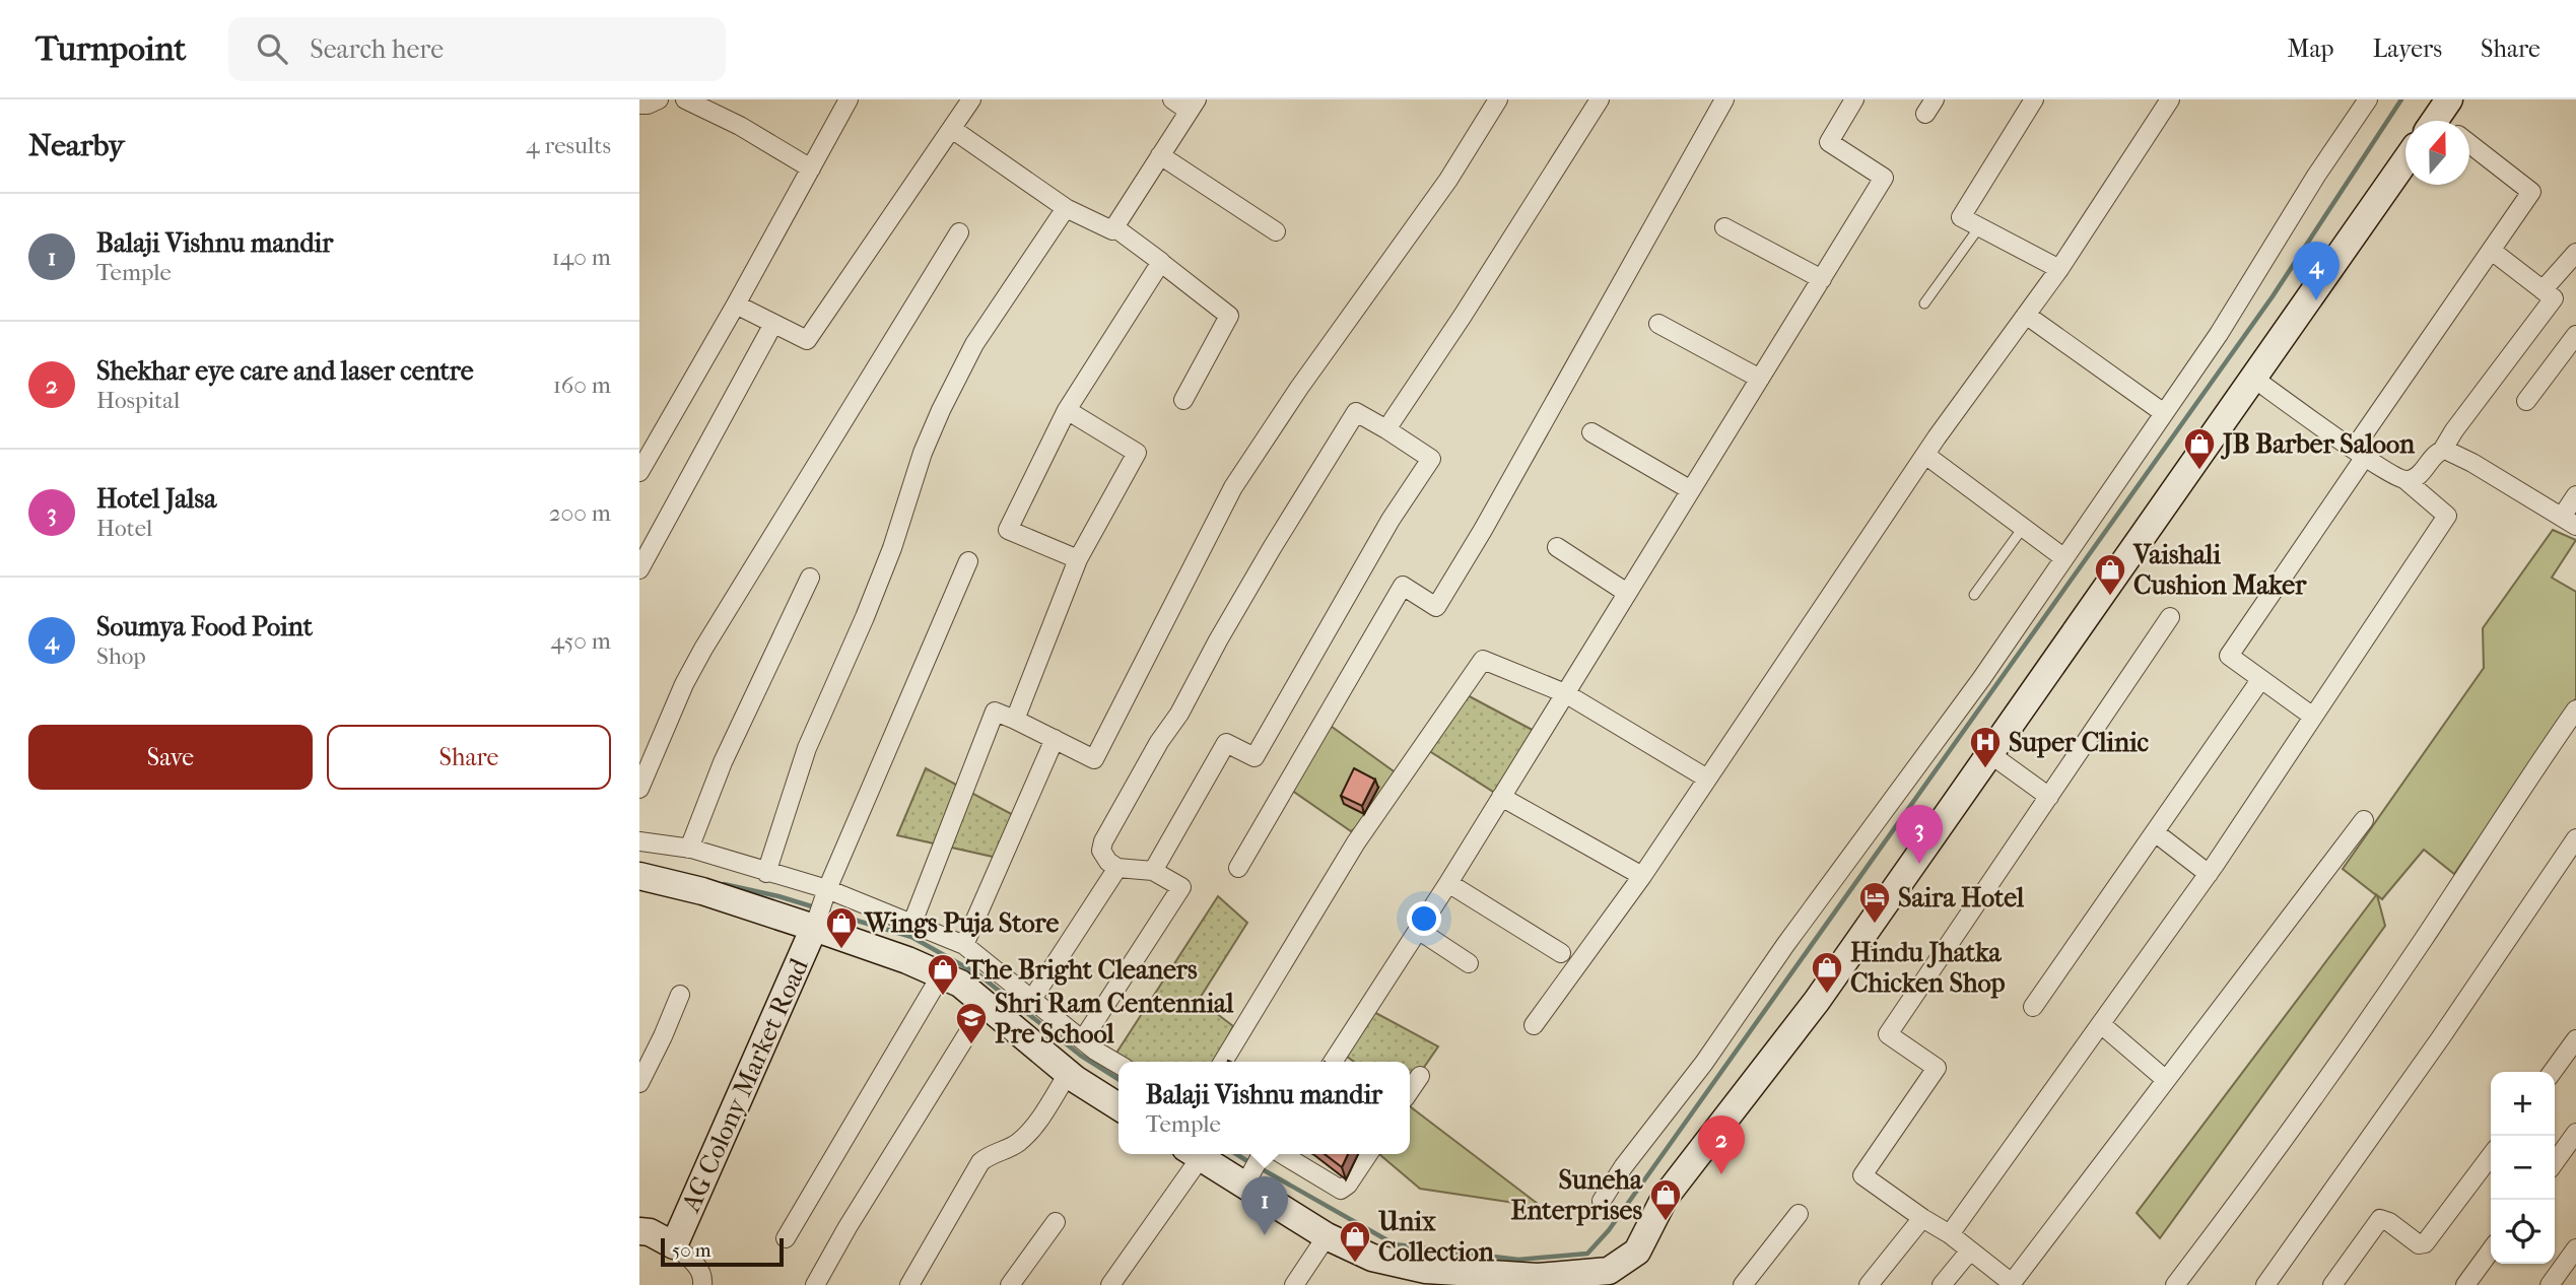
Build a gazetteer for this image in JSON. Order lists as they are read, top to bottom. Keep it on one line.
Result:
{"streets":{"street":["AG Colony Market Road"]},"places":{"shop":["JB Barber Saloon","Vaishali Cushion Maker","Wings Puja Store","Hindu Jhatka Chicken Shop","The Bright Cleaners","Suneha Enterprises","Unix Collection"],"hospital":["Super Clinic"],"hotel":["Saira Hotel"],"school or university":["Shri Ram Centennial Pre School"]},"scale_bar":"50 m","north":"top","page":{"header":"Turnpoint","search":"Search here","nav":["Map","Layers","Share"],"heading":["Nearby","4 results"],"list":[{"mark":"1","name":"Balaji Vishnu mandir","note":"Temple","value":"140 m"},{"mark":"2","name":"Shekhar eye care and laser centre","note":"Hospital","value":"160 m"},{"mark":"3","name":"Hotel Jalsa","note":"Hotel","value":"200 m"},{"mark":"4","name":"Soumya Food Point","note":"Shop","value":"450 m"}],"pins":["4","3","2","1"],"buttons":["Save","Share"],"popup":["Balaji Vishnu mandir","Temple"],"map_buttons":["+","−"],"scale":"50 m"}}
